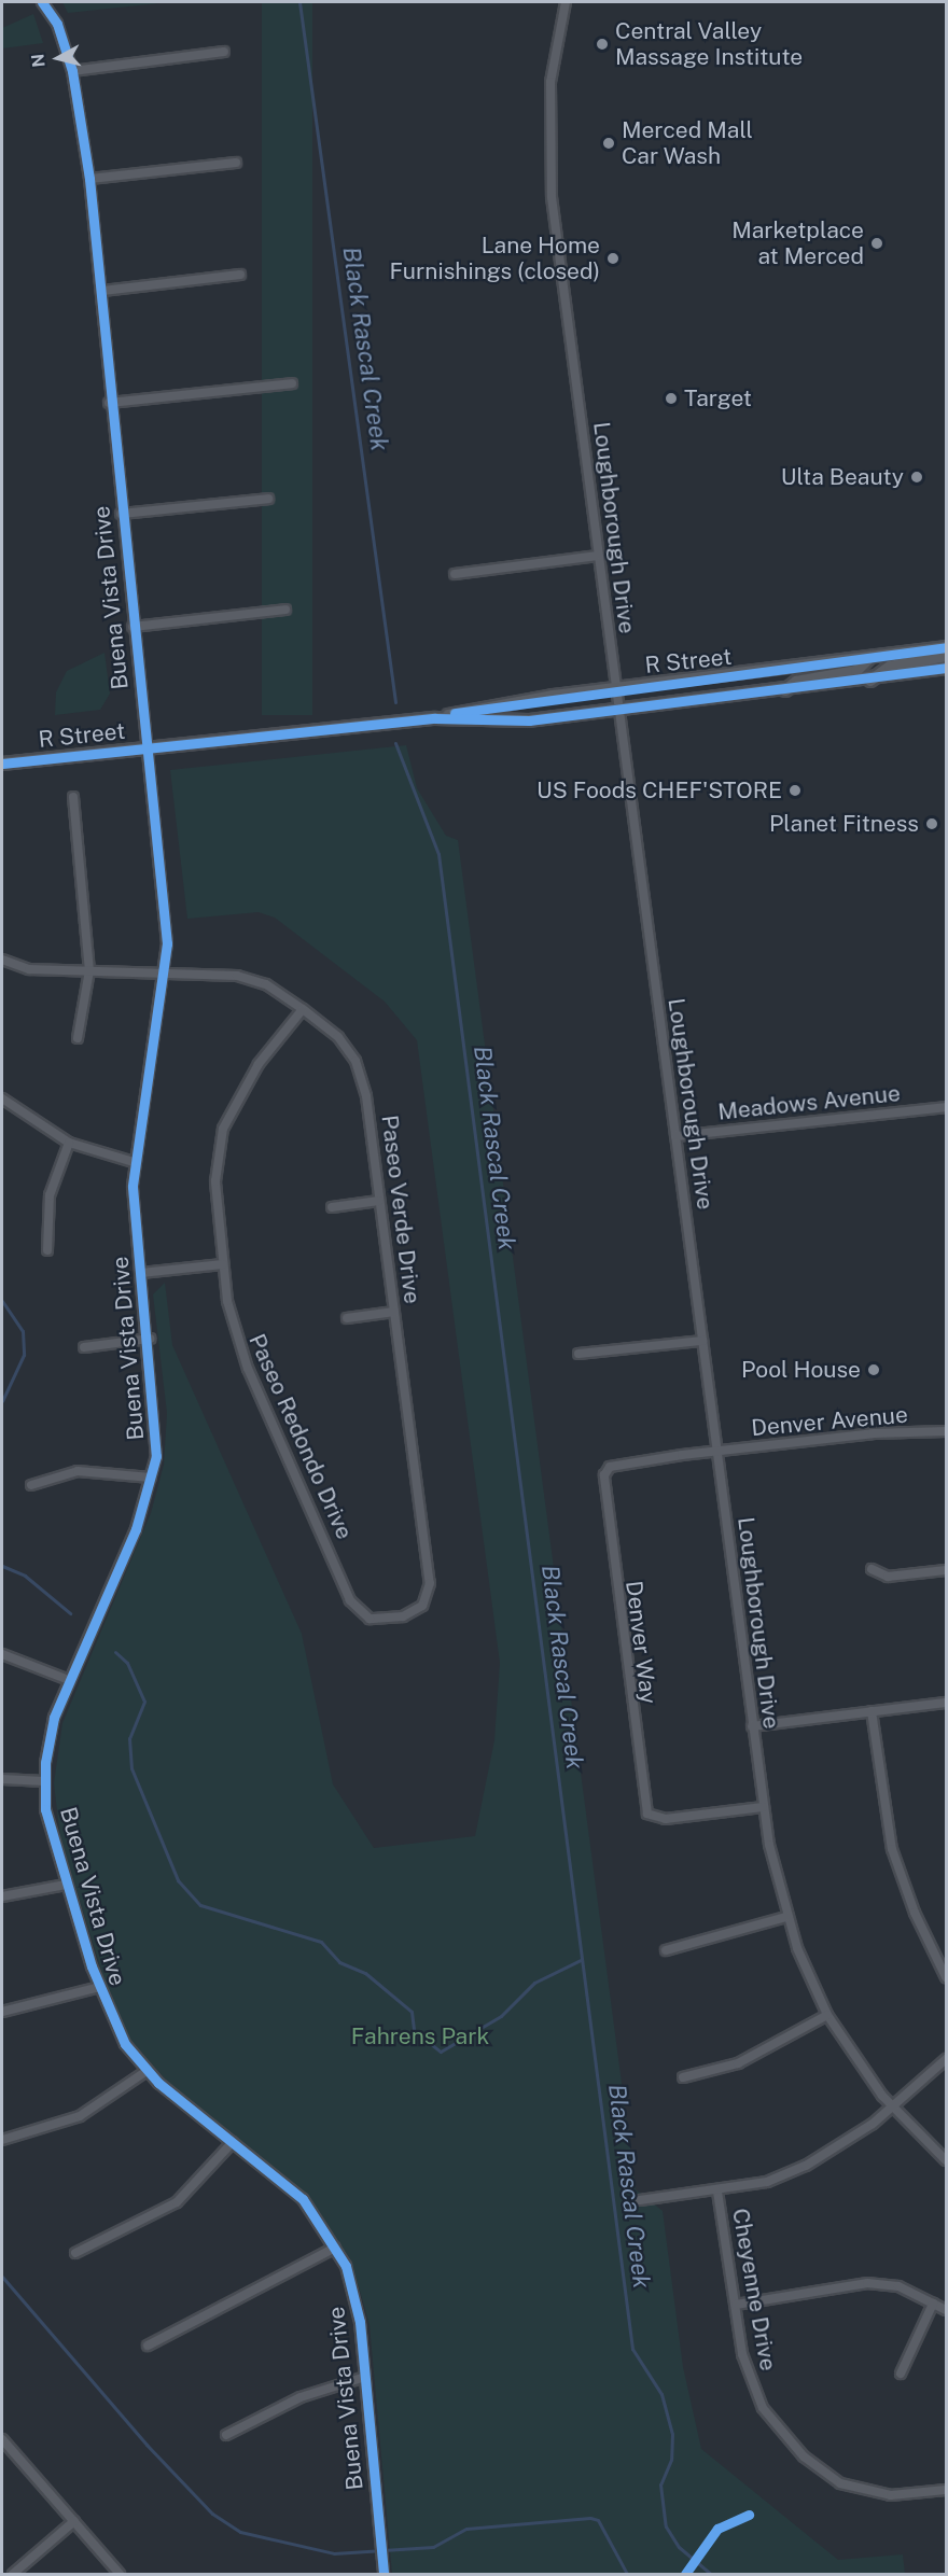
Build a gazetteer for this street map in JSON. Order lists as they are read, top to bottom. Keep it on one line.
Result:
{"streets":{"street":["Loughborough Drive","Buena Vista Drive","R Street","Meadows Avenue","Paseo Verde Drive","Denver Avenue","Paseo Redondo Drive","Denver Way","Cheyenne Drive"]},"crossings":[["Loughborough Drive","R Street"],["Loughborough Drive","Meadows Avenue"],["Loughborough Drive","Denver Avenue"],["Loughborough Drive","Denver Way"],["Buena Vista Drive","R Street"],["Buena Vista Drive","Paseo Verde Drive"],["Paseo Verde Drive","Paseo Redondo Drive"],["Denver Avenue","Denver Way"]],"water":["Black Rascal Creek"],"parks":["Fahrens Park"],"places":["Central Valley Massage Institute","Merced Mall Car Wash","Marketplace at Merced","Lane Home Furnishings (closed)","Target","Ulta Beauty","US Foods CHEF'STORE","Planet Fitness","Pool House"],"north":"left"}
